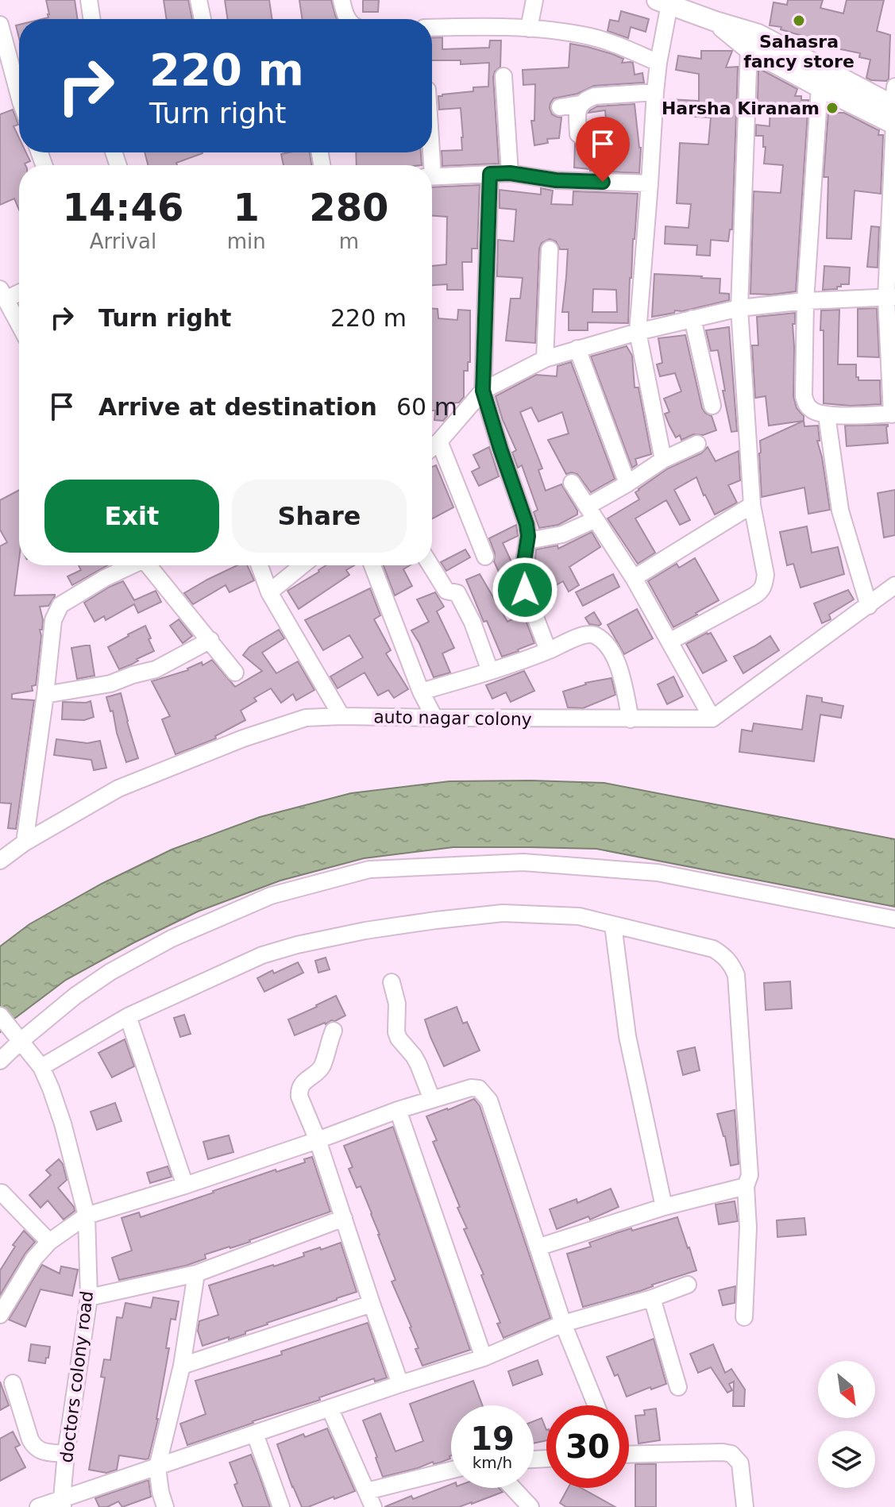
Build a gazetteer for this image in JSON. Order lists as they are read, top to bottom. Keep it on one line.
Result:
{"streets":{"street":["auto nagar colony","doctors colony road"]},"places":["Sahasra fancy store","Harsha Kiranam"],"north":"bottom right","page":{"turn":["220 m","Turn right"],"eta":["14:46","Arrival","1","min","280","m"],"list":[{"name":"Turn right","value":"220 m"},{"name":"Arrive at destination","value":"60 m"}],"buttons":["Exit","Share"],"speed":"19 km/h","limit":"30"}}
